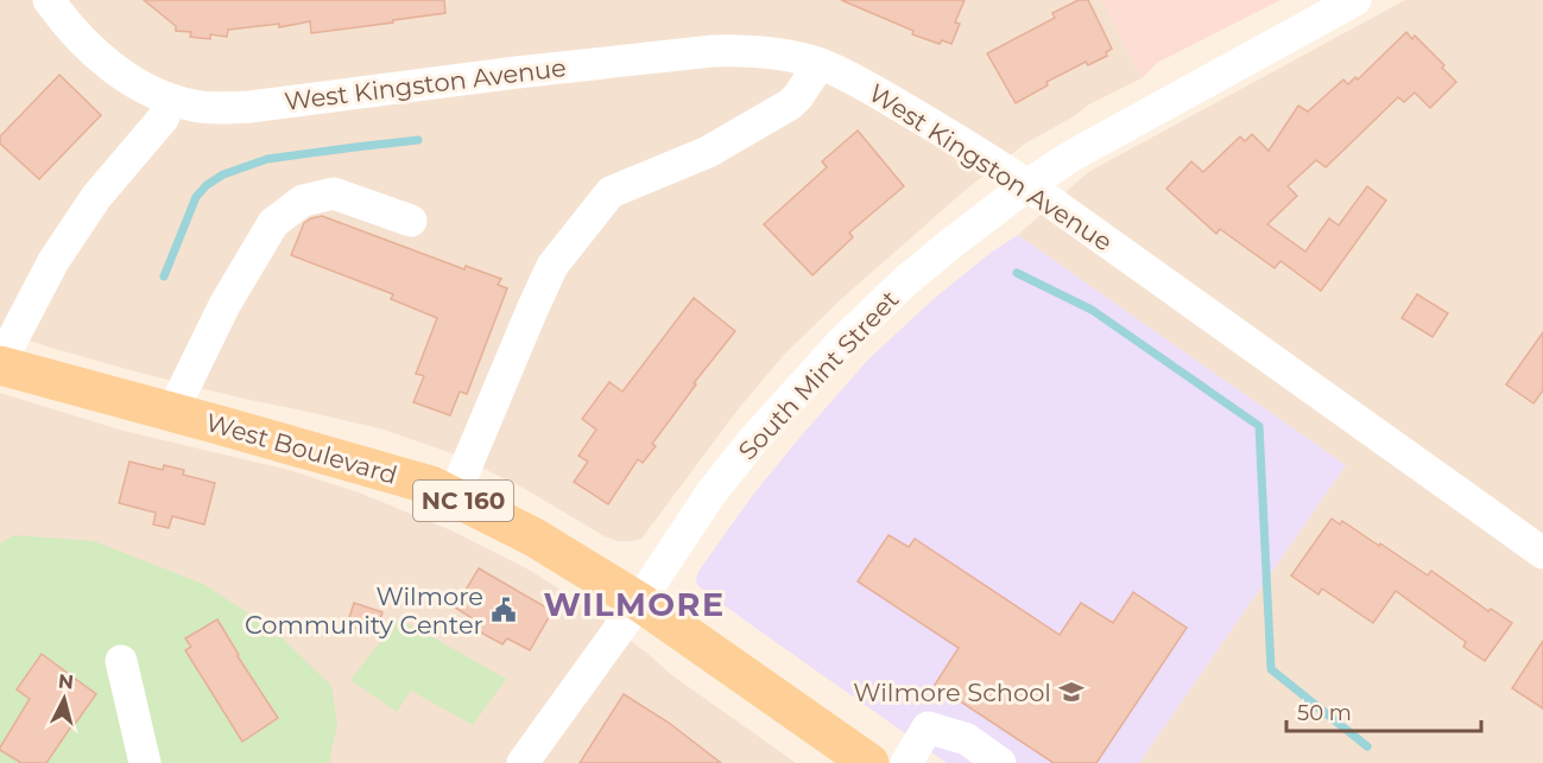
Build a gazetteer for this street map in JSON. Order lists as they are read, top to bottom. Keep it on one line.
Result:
{"streets":{"main road":["West Boulevard","NC 160"],"street":["West Kingston Avenue","South Mint Street"]},"crossings":[["West Kingston Avenue","South Mint Street"],["South Mint Street","West Boulevard"]],"districts":["WILMORE"],"places":{"public building":["Wilmore Community Center"],"school or university":["Wilmore School"]},"scale_bar":"50 m","north":"top"}
